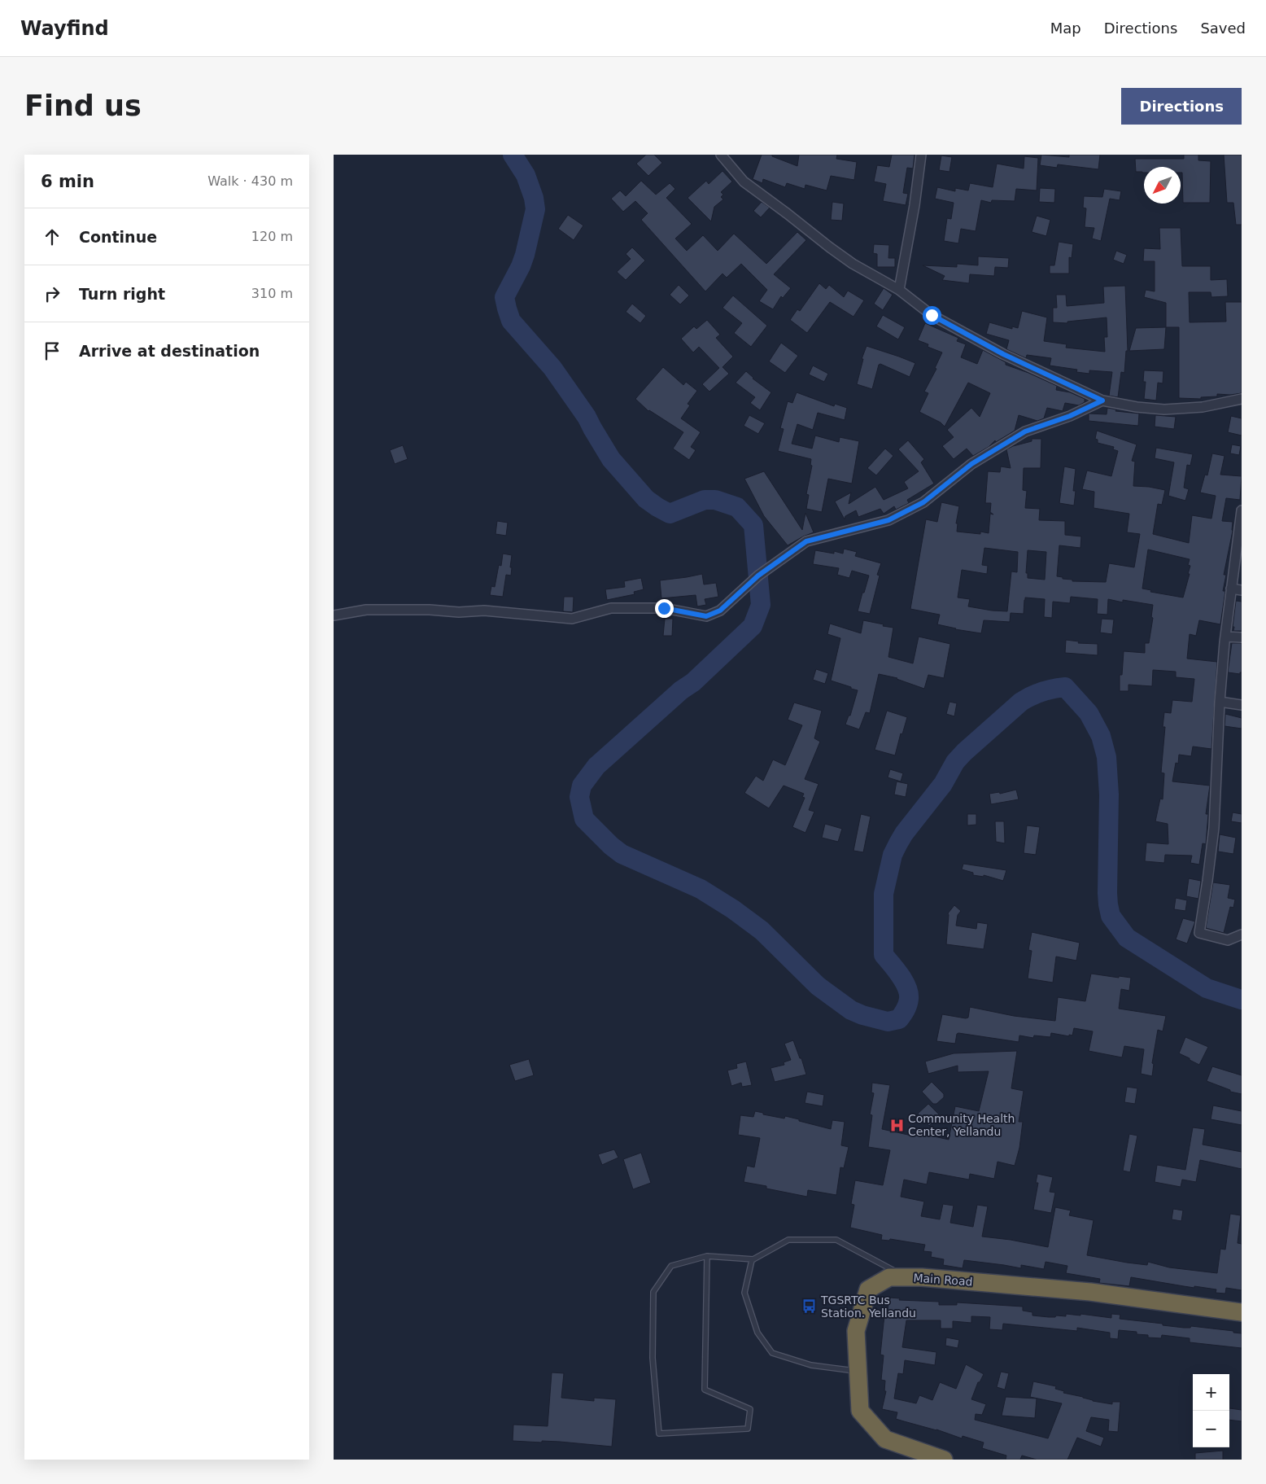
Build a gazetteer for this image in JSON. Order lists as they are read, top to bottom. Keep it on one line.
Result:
{"streets":{"highway":["Main Road"]},"places":{"hospital":["Community Health Center, Yellandu"],"bus stop":["TGSRTC Bus Station. Yellandu"]},"north":"bottom left","page":{"header":"Wayfind","nav":["Map","Directions","Saved"],"buttons":"Directions","title":"Find us","heading":["6 min","Walk · 430 m"],"list":[["Continue","120 m"],["Turn right","310 m"],"Arrive at destination"],"map_buttons":["+","−"]}}
